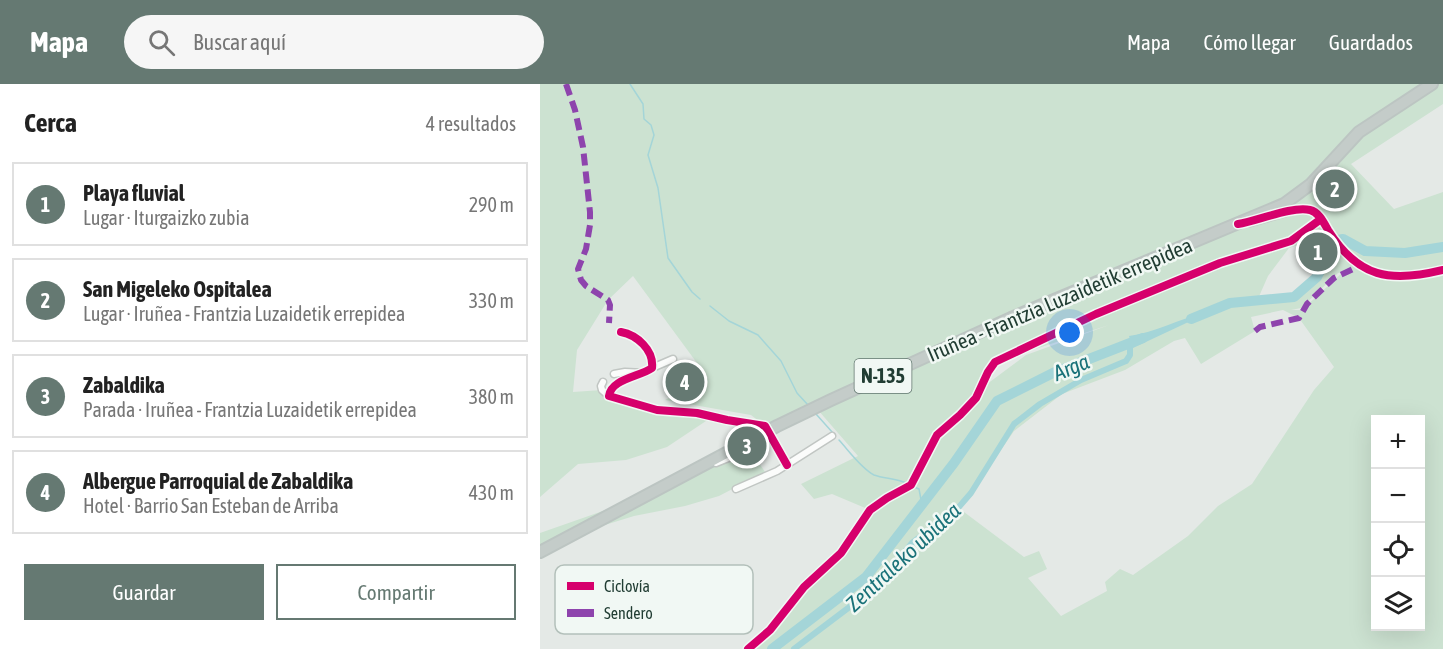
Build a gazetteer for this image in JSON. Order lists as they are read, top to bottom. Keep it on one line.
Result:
{"streets":{"highway":["Iruñea - Frantzia Luzaidetik errepidea","N-135"]},"water":["Arga","Zentraleko ubidea"],"legend":["Ciclovía","Sendero"],"page":{"header":"Mapa","search":"Buscar aquí","nav":["Mapa","Cómo llegar","Guardados"],"heading":["Cerca","4 resultados"],"list":[{"mark":"1","name":"Playa fluvial","note":"Lugar · Iturgaizko zubia","value":"290 m"},{"mark":"2","name":"San Migeleko Ospitalea","note":"Lugar · Iruñea - Frantzia Luzaidetik errepidea","value":"330 m"},{"mark":"3","name":"Zabaldika","note":"Parada · Iruñea - Frantzia Luzaidetik errepidea","value":"380 m"},{"mark":"4","name":"Albergue Parroquial de Zabaldika","note":"Hotel · Barrio San Esteban de Arriba","value":"430 m"}],"pins":["2","1","4","3"],"map_buttons":["+","−"],"buttons":["Guardar","Compartir"]}}
